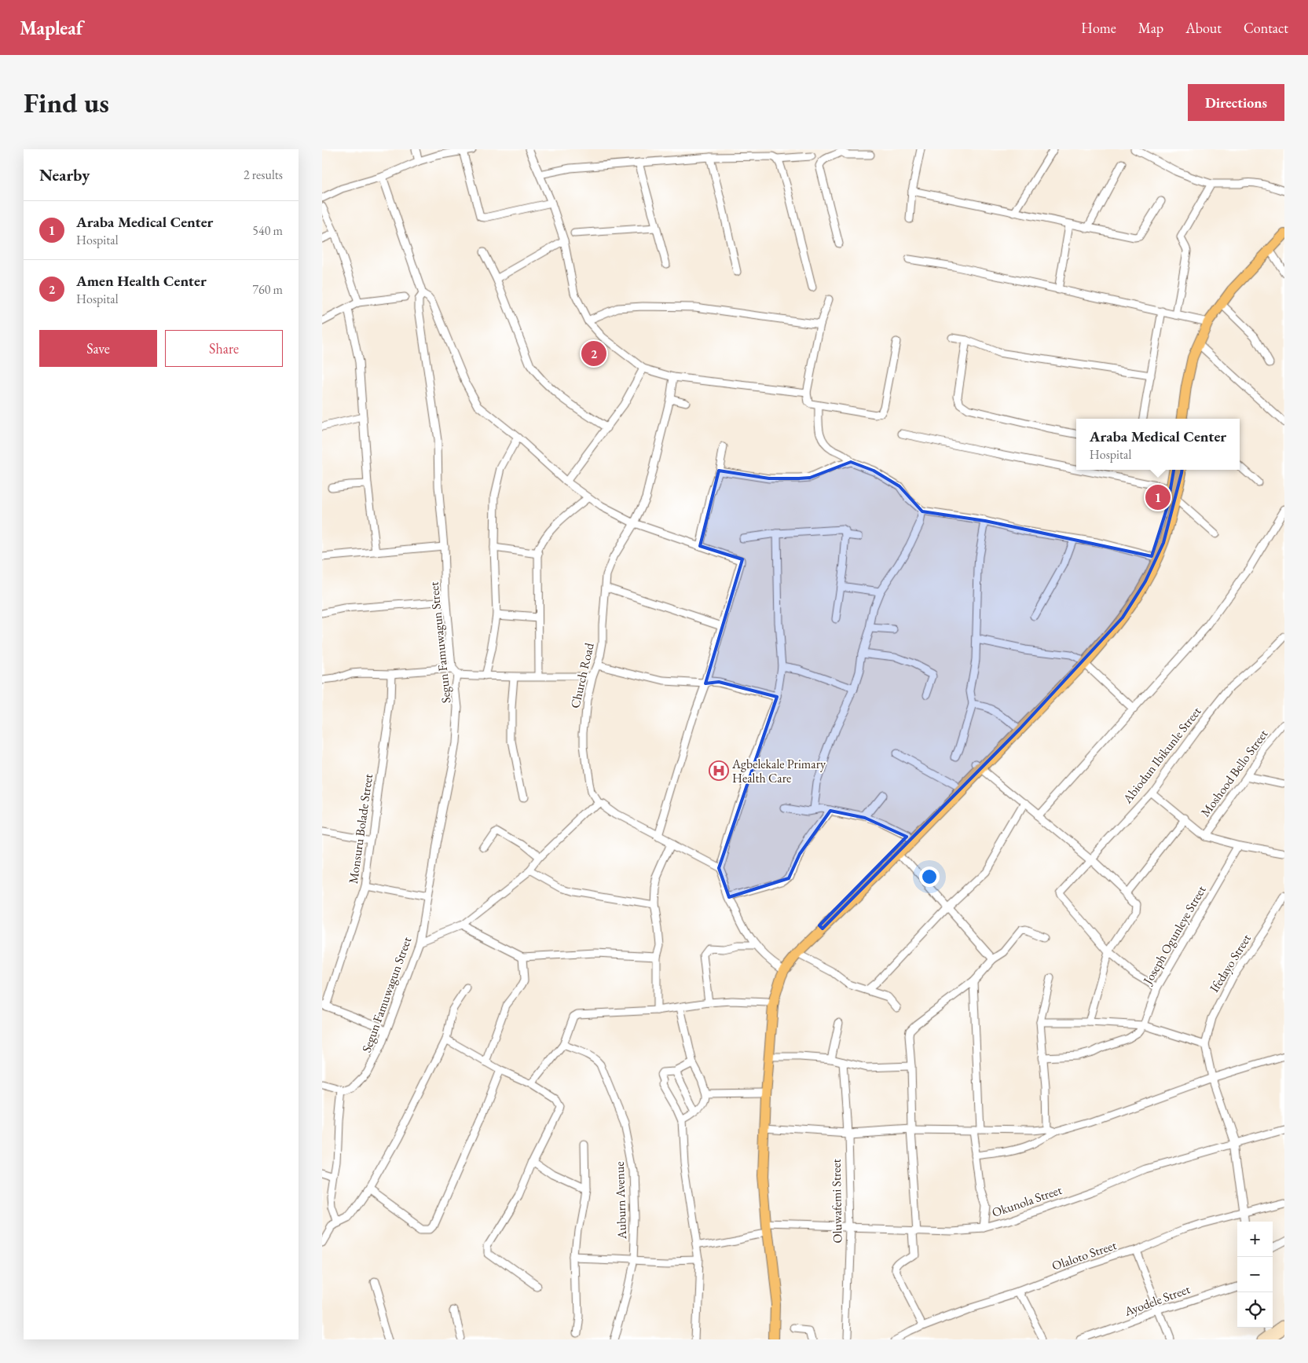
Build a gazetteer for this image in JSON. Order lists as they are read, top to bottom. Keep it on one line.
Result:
{"streets":{"street":["Segun Famuwagun Street","Church Road","Abiodun Ibikunle Street","Moshood Bello Street","Monsuru Bolade Street","Joseph Ogunleye Street","Ifedayo Street","Auburn Avenue","Oluwafemi Street","Okunola Street","Olaloto Street","Ayodele Street"]},"crossings":[["Oluwafemi Street","Okunola Street"]],"places":{"hospital":["Agbelekale Primary Health Care"]},"page":{"header":"Mapleaf","nav":["Home","Map","About","Contact"],"buttons":["Directions",["Save","Share"]],"title":"Find us","heading":["Nearby","2 results"],"list":[{"mark":"1","name":"Araba Medical Center","note":"Hospital","value":"540 m"},{"mark":"2","name":"Amen Health Center","note":"Hospital","value":"760 m"}],"pins":["2","1"],"popup":["Araba Medical Center","Hospital"],"map_buttons":["+","−"]}}
